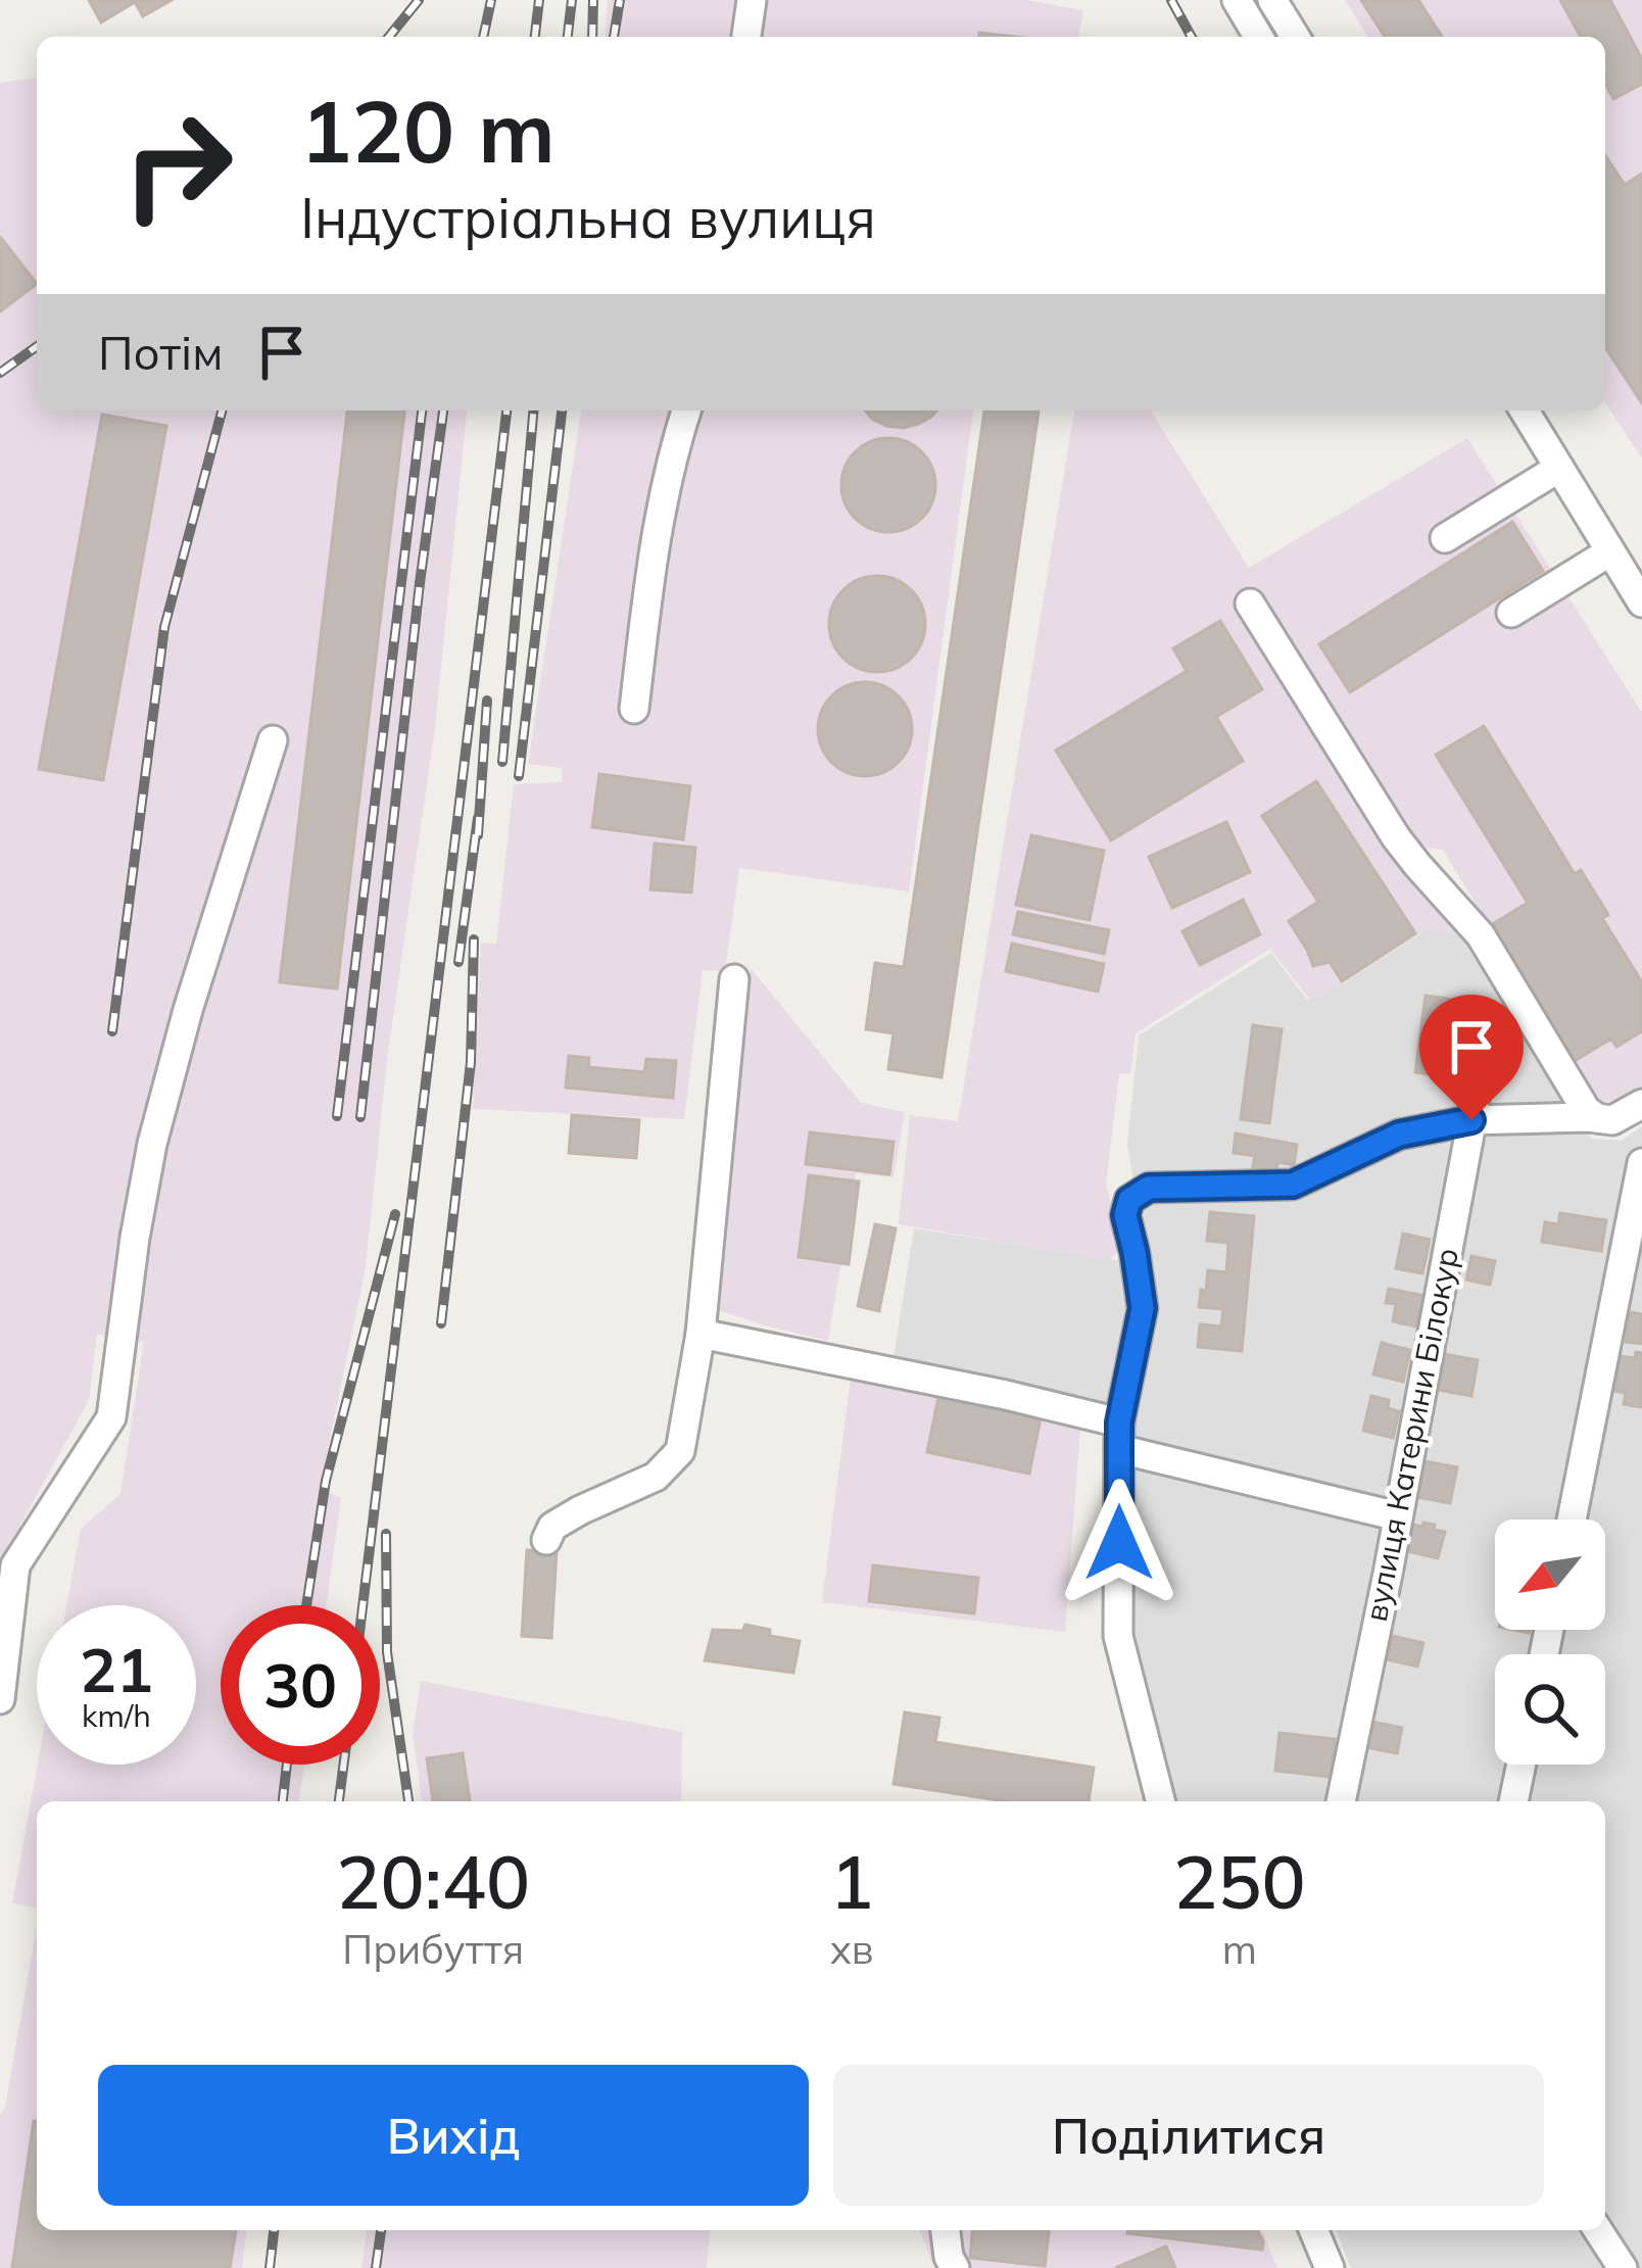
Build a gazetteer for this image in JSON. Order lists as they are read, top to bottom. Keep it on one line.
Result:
{"streets":{"street":["вулиця Катерини Білокур"]},"north":"bottom left","page":{"turn":["120 m","Індустріальна вулиця"],"then":"Потім","speed":"21 km/h","limit":"30","eta":["20:40","Прибуття","1","хв","250","m"],"buttons":["Вихід","Поділитися"]}}
